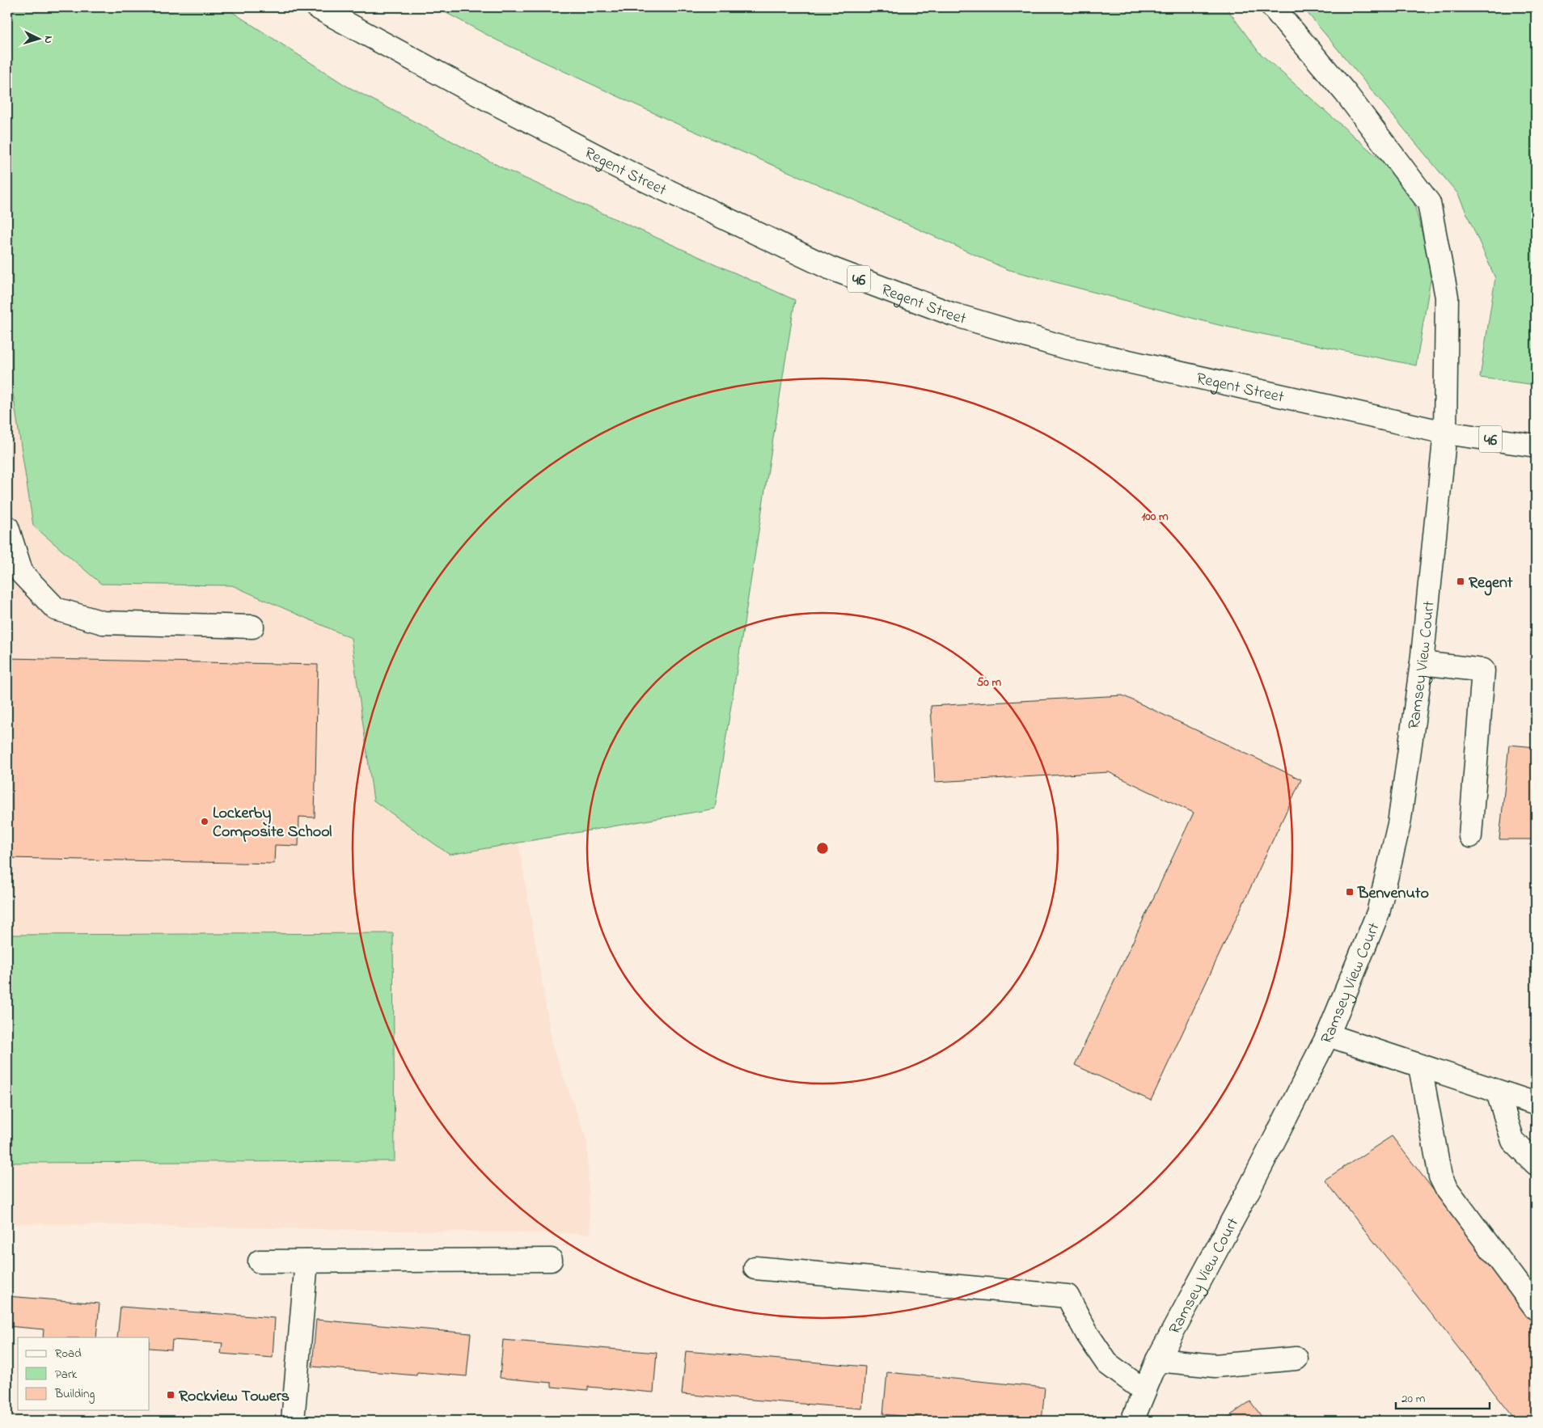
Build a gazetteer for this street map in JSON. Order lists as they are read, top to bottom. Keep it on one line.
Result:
{"streets":{"main road":["Regent Street","46","Ramsey View Court"]},"crossings":[["Regent Street","Ramsey View Court"]],"places":{"transit":["Regent","Benvenuto","Rockview Towers"],"other":["Lockerby Composite School"]},"legend":["Road","Park","Building"],"scale_bar":"20 m","north":"right","rings":["100 m","50 m"]}
